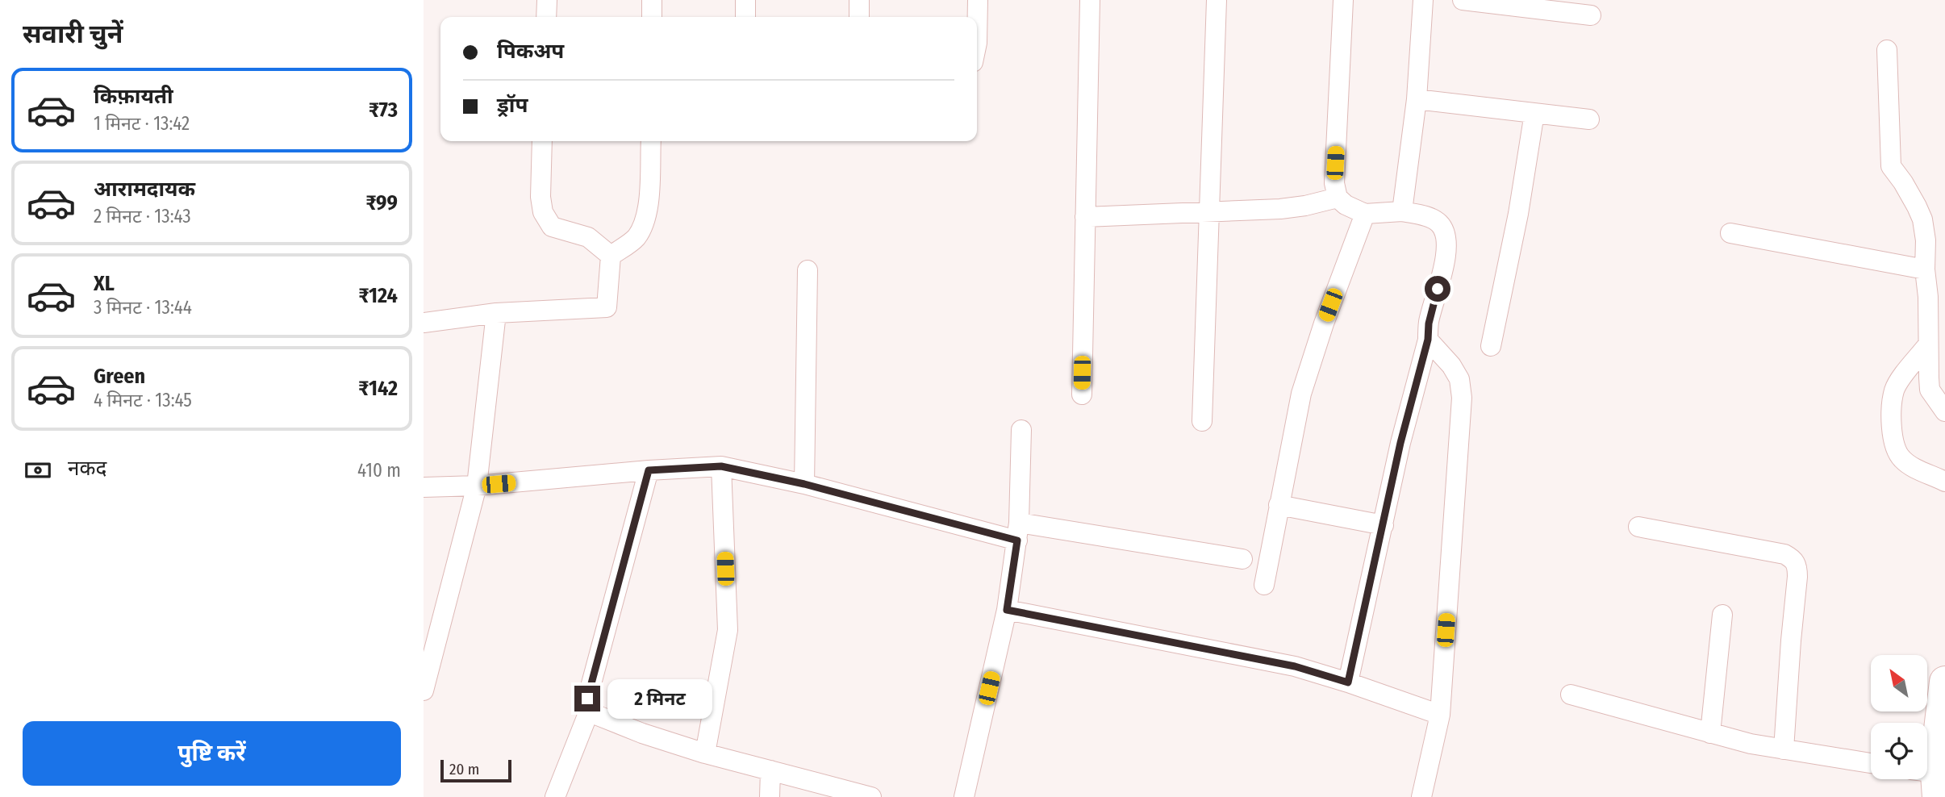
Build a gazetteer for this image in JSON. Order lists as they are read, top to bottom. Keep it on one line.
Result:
{"scale_bar":"20 m","north":"top left","page":{"heading":"सवारी चुनें","banner":["पिकअप","ड्रॉप"],"list":[{"name":"किफ़ायती","note":"1 मिनट · 13:42","value":"₹73"},{"name":"आरामदायक","note":"2 मिनट · 13:43","value":"₹99"},{"name":"XL","note":"3 मिनट · 13:44","value":"₹124"},{"name":"Green","note":"4 मिनट · 13:45","value":"₹142"}],"pay":["नकद","410 m"],"bubble":"2 मिनट","buttons":"पुष्टि करें","scale":"20 m"}}
